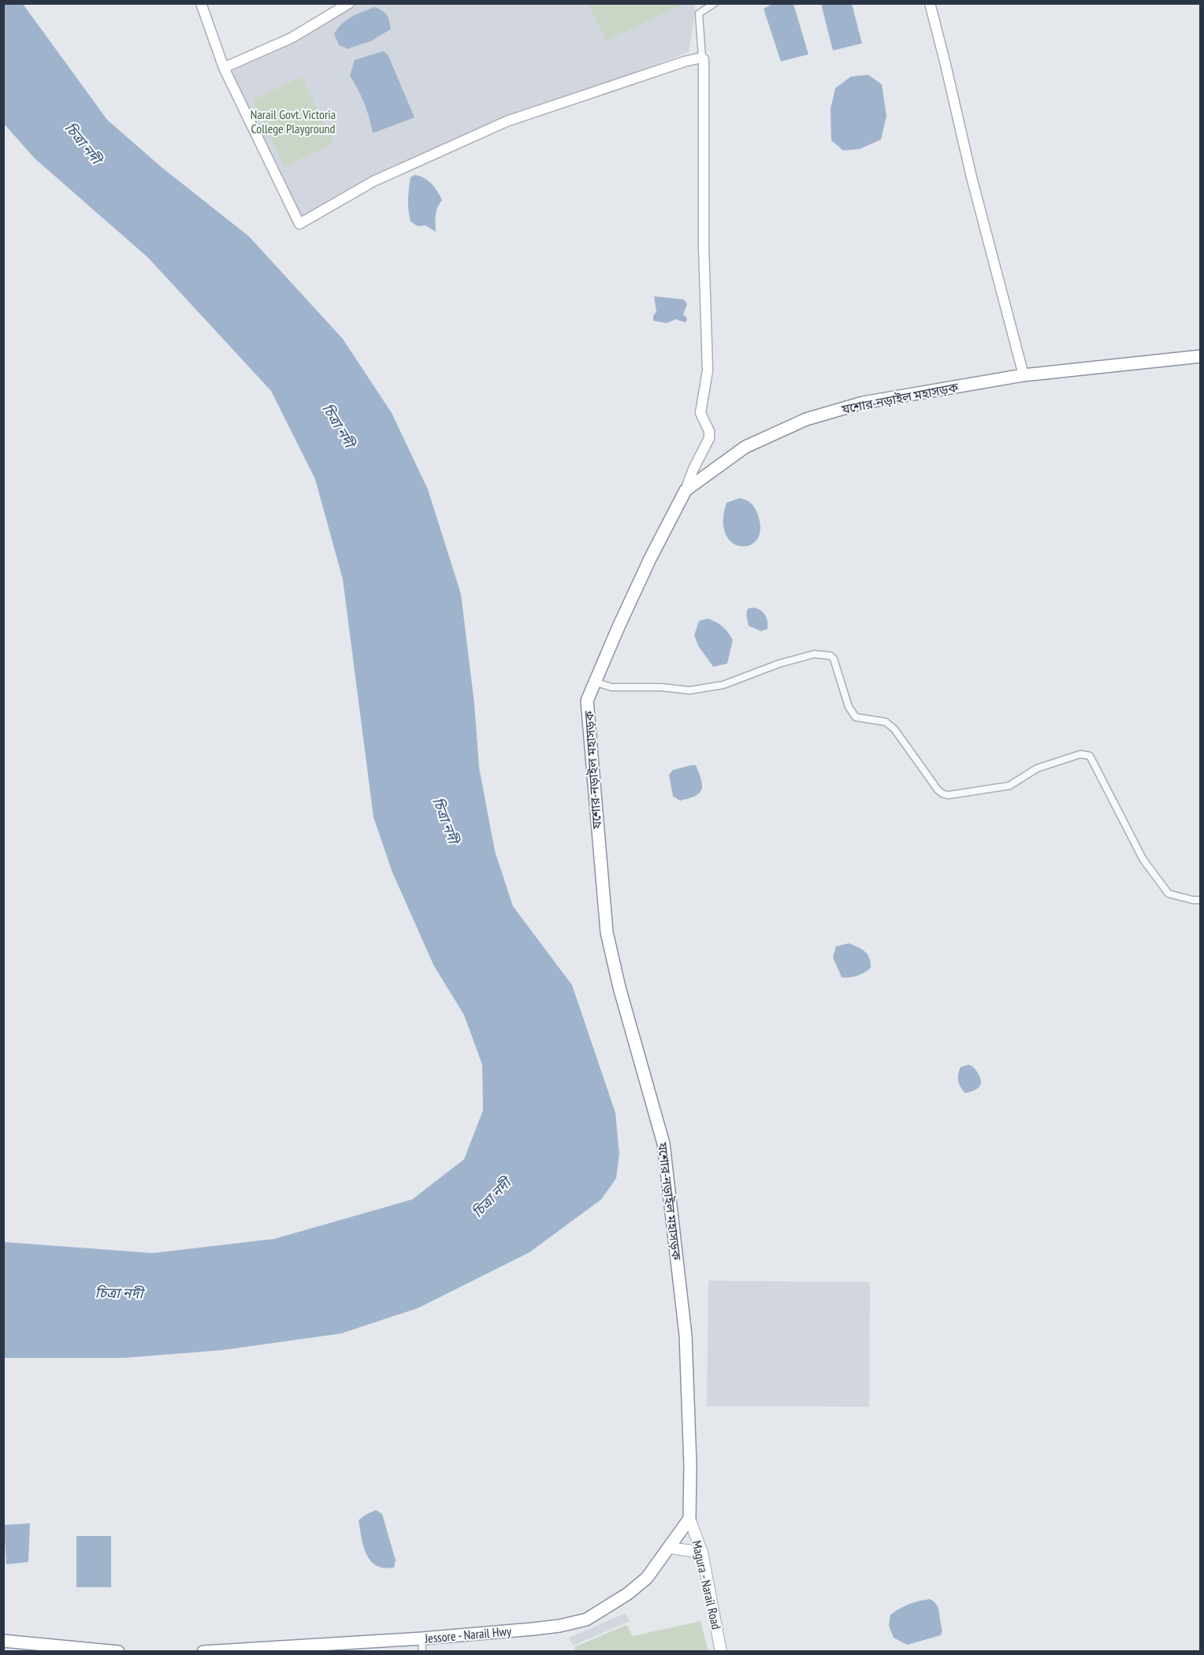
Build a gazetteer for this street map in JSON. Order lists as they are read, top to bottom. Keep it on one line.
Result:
{"streets":{"highway":["যশোর-নড়াইল মহাসড়ক","Jessore - Narail Hwy"],"main road":["Magura - Narail Road"]},"crossings":[["যশোর-নড়াইল মহাসড়ক","Magura - Narail Road"],["যশোর-নড়াইল মহাসড়ক","Jessore - Narail Hwy"],["Magura - Narail Road","Jessore - Narail Hwy"]],"water":["চিত্রা নদী"],"parks":["Narail Govt. Victoria College Playground"]}
